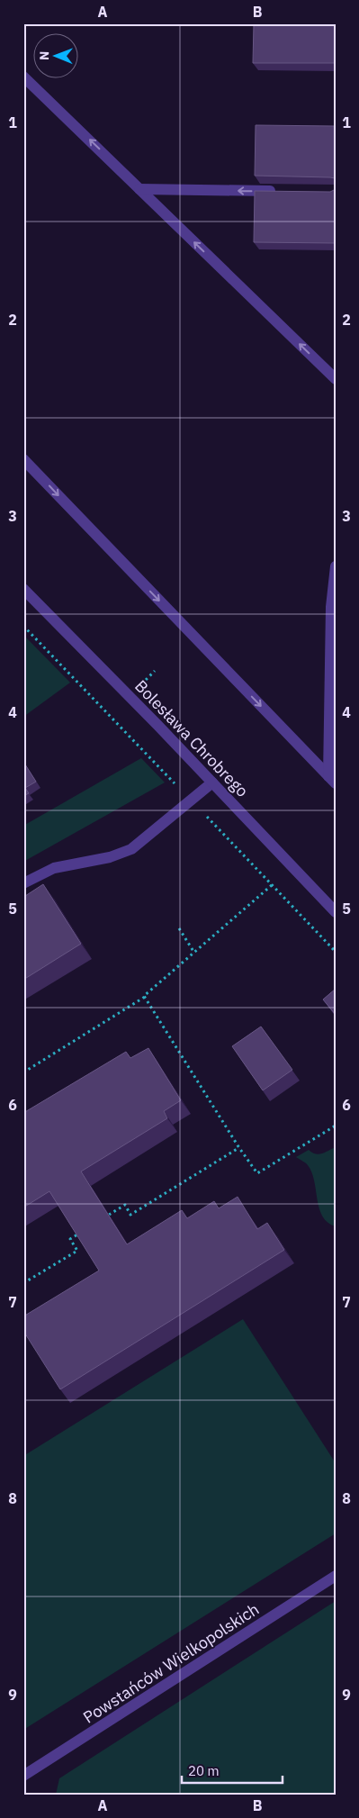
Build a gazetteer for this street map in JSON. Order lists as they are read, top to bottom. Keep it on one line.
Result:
{"streets":{"street":["Bolesława Chrobrego","Powstańców Wielkopolskich"]},"scale_bar":"20 m","north":"left","grid":{"columns":["A","B"],"rows":["1","2","3","4","5","6","7","8","9"]}}
